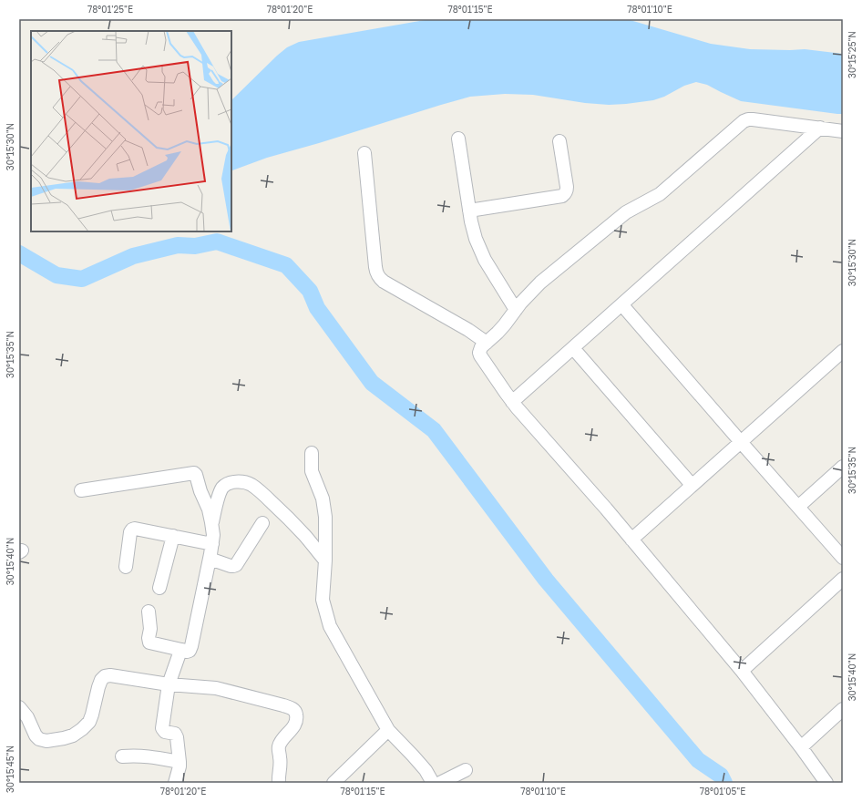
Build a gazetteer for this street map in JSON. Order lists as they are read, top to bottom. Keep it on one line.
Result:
{"coordinates":["78°01'25\"E","78°01'20\"E","78°01'15\"E","78°01'10\"E","30°15'25\"N","30°15'30\"N","30°15'35\"N","30°15'40\"N","30°15'45\"N","78°01'05\"E"]}
